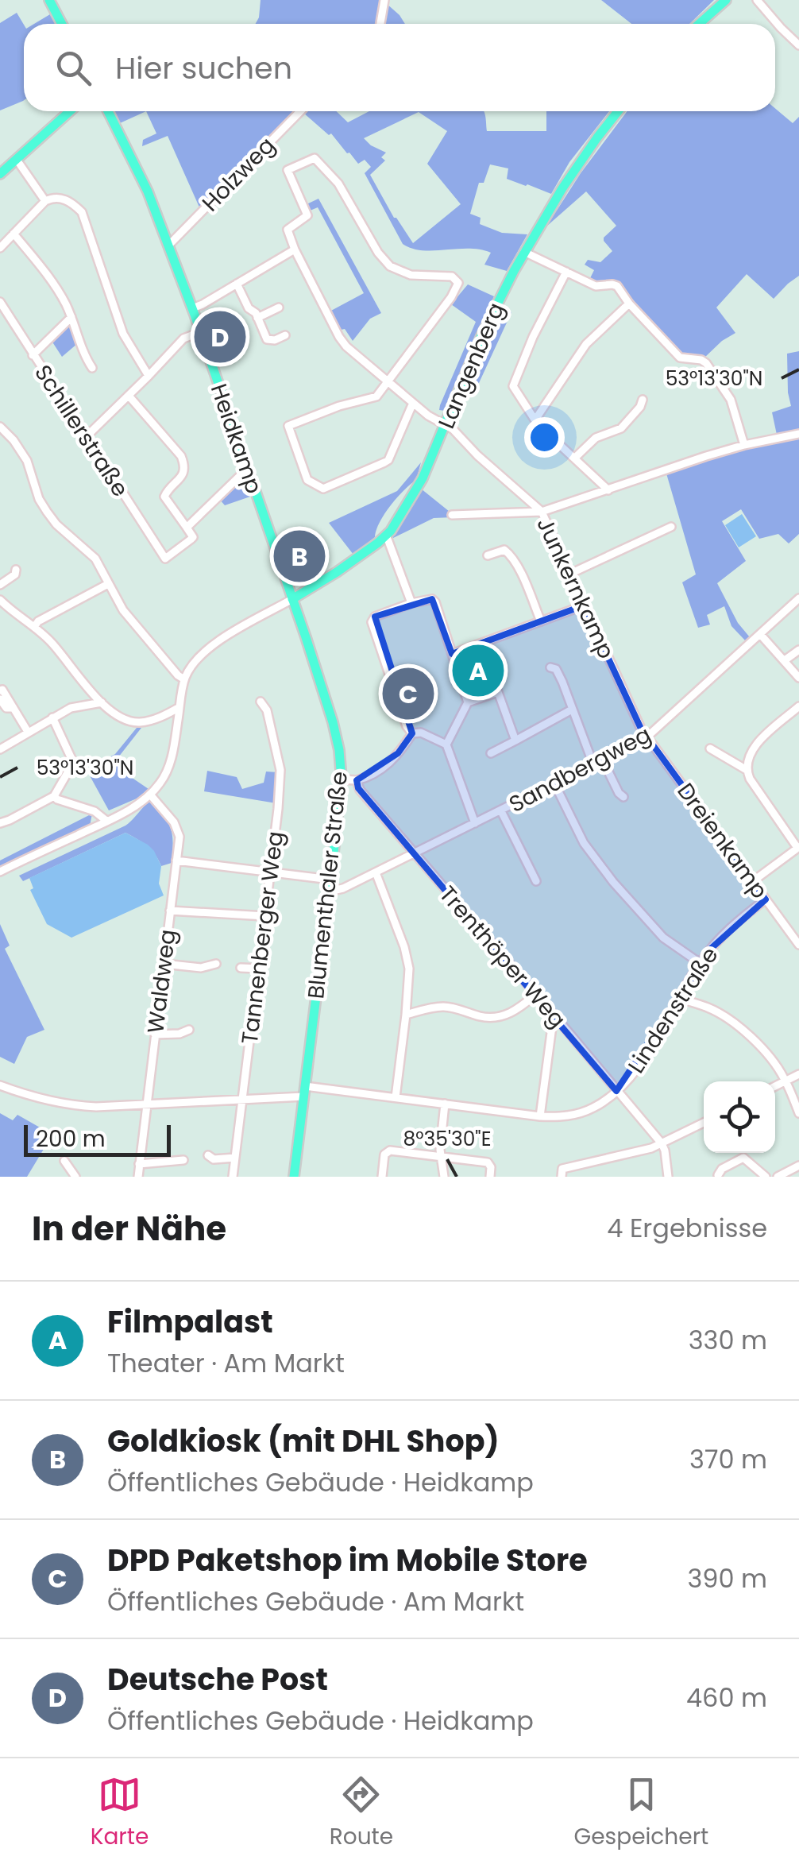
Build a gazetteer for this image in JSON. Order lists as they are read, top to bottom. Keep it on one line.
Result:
{"streets":{"main road":["Langenberg","Heidkamp","Blumenthaler Straße"],"street":["Holzweg","Schillerstraße","Junkernkamp","Sandbergweg","Dreienkamp","Tannenberger Weg","Trenthöper Weg","Waldweg","Lindenstraße"]},"crossings":[["Holzweg","Heidkamp"],["Langenberg","Heidkamp"],["Langenberg","Junkernkamp"],["Langenberg","Blumenthaler Straße"],["Heidkamp","Blumenthaler Straße"],["Junkernkamp","Sandbergweg"],["Junkernkamp","Dreienkamp"],["Sandbergweg","Dreienkamp"],["Sandbergweg","Blumenthaler Straße"],["Sandbergweg","Trenthöper Weg"],["Dreienkamp","Lindenstraße"],["Blumenthaler Straße","Lindenstraße"],["Tannenberger Weg","Lindenstraße"],["Trenthöper Weg","Lindenstraße"],["Waldweg","Lindenstraße"]],"scale_bar":"200 m","page":{"search":"Hier suchen","pins":["D","B","A","C"],"scale":"200 m","heading":["In der Nähe","4 Ergebnisse"],"list":[{"mark":"A","name":"Filmpalast","note":"Theater · Am Markt","value":"330 m"},{"mark":"B","name":"Goldkiosk (mit DHL Shop)","note":"Öffentliches Gebäude · Heidkamp","value":"370 m"},{"mark":"C","name":"DPD Paketshop im Mobile Store","note":"Öffentliches Gebäude · Am Markt","value":"390 m"},{"mark":"D","name":"Deutsche Post","note":"Öffentliches Gebäude · Heidkamp","value":"460 m"}],"nav":["Karte","Route","Gespeichert"]},"coordinates":["53°13'30\"N","8°35'30\"E"]}
